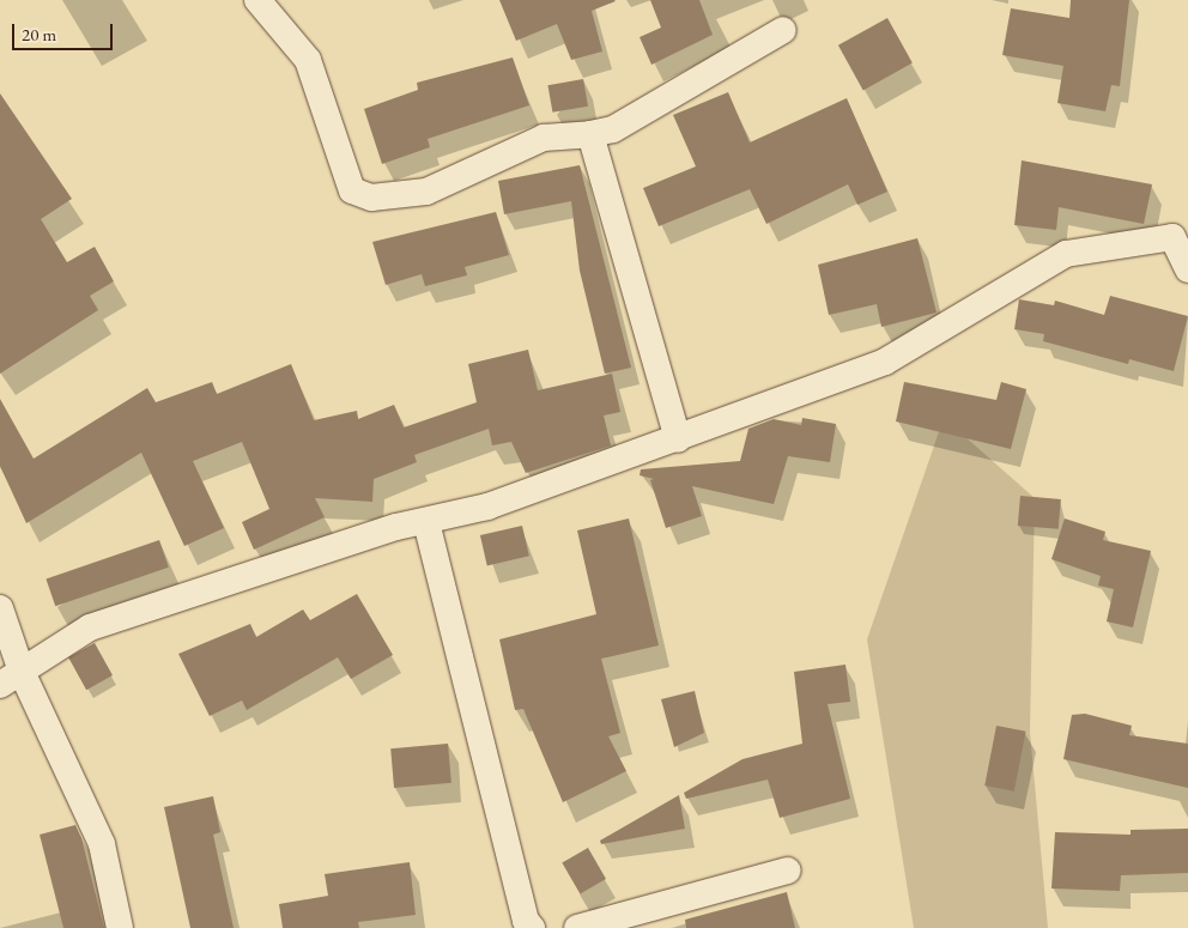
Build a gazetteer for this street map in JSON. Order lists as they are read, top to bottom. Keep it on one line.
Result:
{"scale_bar":"20 m"}
